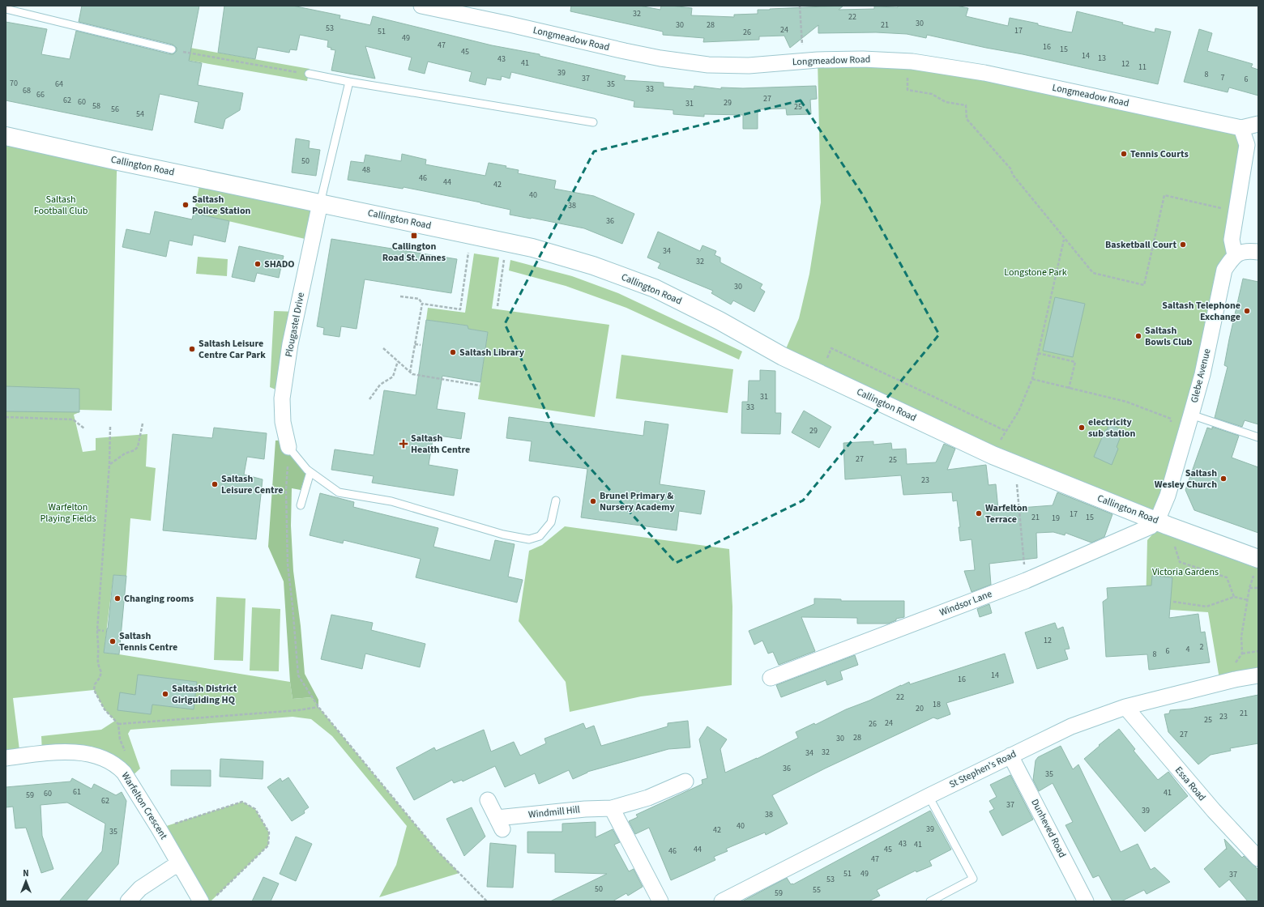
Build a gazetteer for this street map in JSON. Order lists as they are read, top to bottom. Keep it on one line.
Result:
{"streets":{"street":["Longmeadow Road","Callington Road","Plougastel Drive","Glebe Avenue","Windsor Lane","St Stephen's Road","Essa Road","Warfelton Crescent","Windmill Hill","Dunheved Road"]},"crossings":[["Callington Road","Plougastel Drive"],["Callington Road","Glebe Avenue"],["Callington Road","Windsor Lane"],["Glebe Avenue","Windsor Lane"],["St Stephen's Road","Essa Road"],["St Stephen's Road","Dunheved Road"]],"parks":["Saltash Football Club","Longstone Park","Warfelton Playing Fields","Victoria Gardens"],"places":{"other":["Tennis Courts","Saltash Police Station","Basketball Court","SHADO","Saltash Telephone Exchange","Saltash Bowls Club","Saltash Leisure Centre Car Park","Saltash Library","electricity sub station","Saltash Wesley Church","Saltash Leisure Centre","Brunel Primary & Nursery Academy","Warfelton Terrace","Changing rooms","Saltash Tennis Centre","Saltash District Girlguiding HQ"],"transit":["Callington Road St. Annes"],"health":["Saltash Health Centre"]},"house_numbers":["32","22","30","30","28","21","53","24","17","51","26","49","47","16","15","45","14","13","43","41","12","11","39","8","7","37","6","70","64","35","33","68","66","27","62","60","29","31","58","25","56","54","50","48","46","44","42","40","38","36","34","32","30","31","33","29","27","25","23","17","21","15","19","12","2","4","6","8","14","16","22","18","20","21","23","25","24","26","27","28","30","32","34","36","35","61","41","60","59","62","37","39","38","40","39","42","35","43","41","44","45","46","47","51","49","37","53","50","55","59"],"north":"top"}
